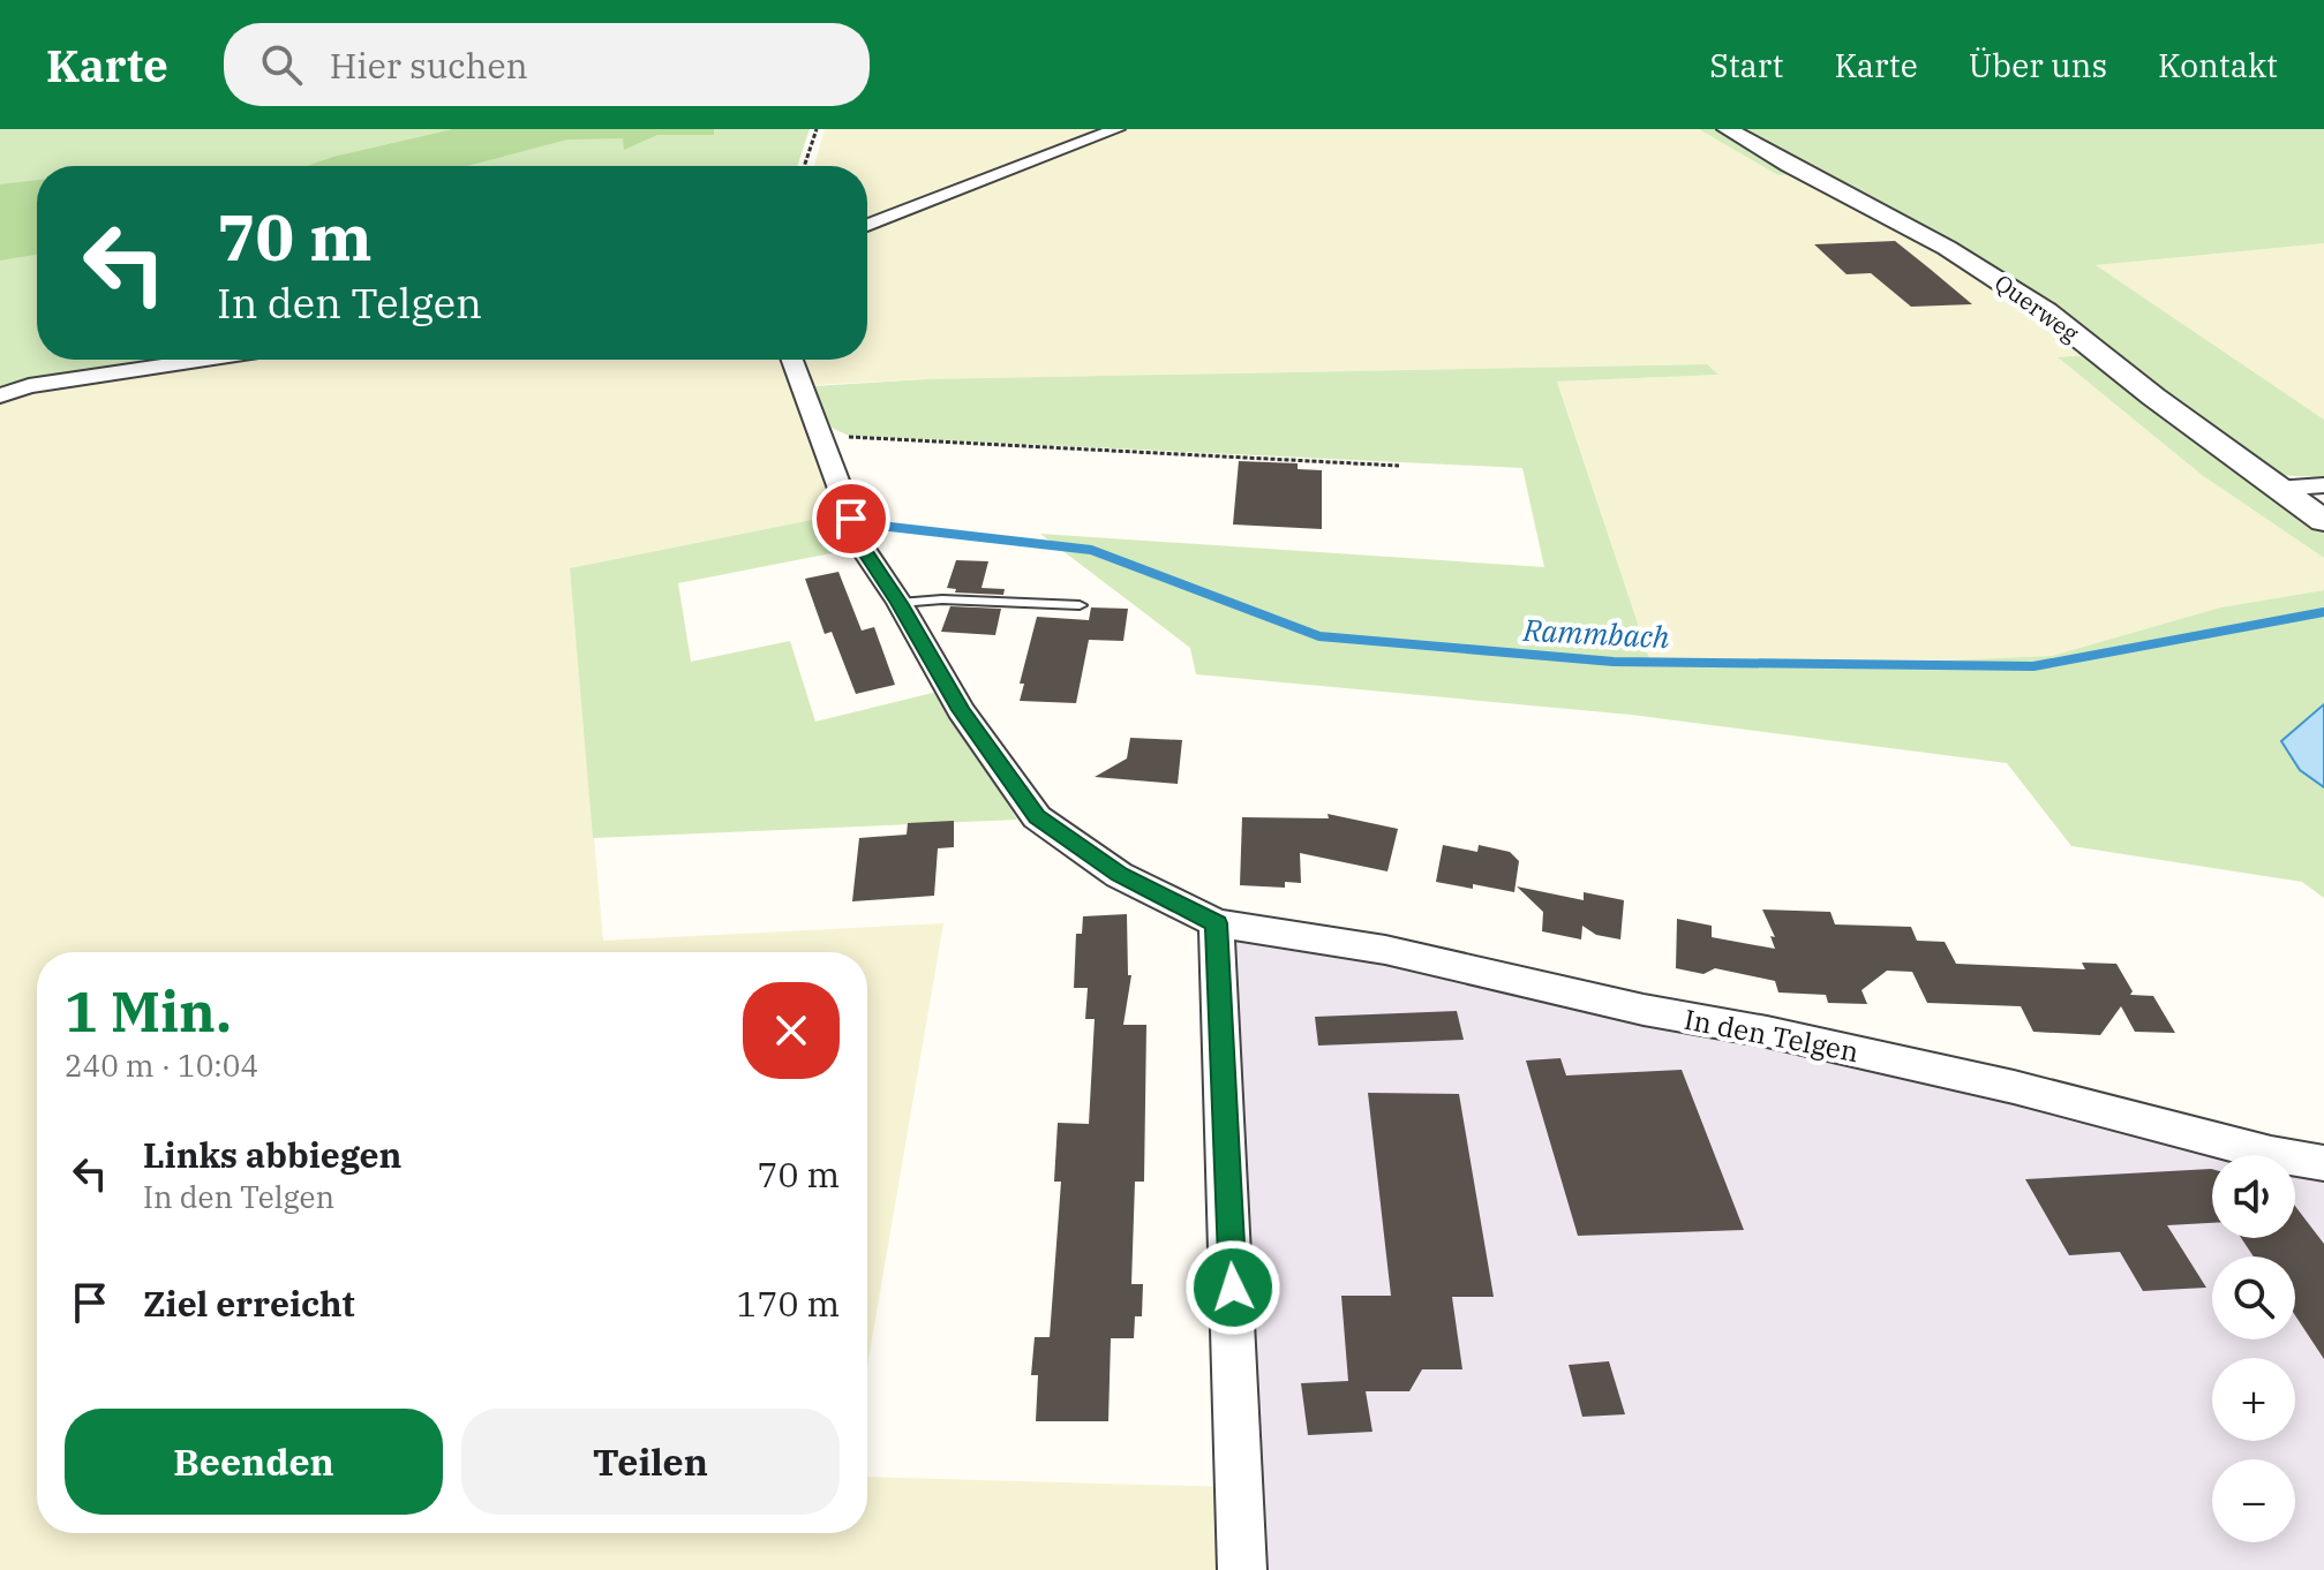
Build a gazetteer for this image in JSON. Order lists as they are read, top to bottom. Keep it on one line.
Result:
{"streets":{"street":["Querweg","In den Telgen"]},"water":["Rammbach"],"page":{"header":"Karte","search":"Hier suchen","nav":["Start","Karte","Über uns","Kontakt"],"turn":["70 m","In den Telgen"],"heading":["1 Min.","240 m · 10:04"],"list":[{"name":"Links abbiegen","note":"In den Telgen","value":"70 m"},{"name":"Ziel erreicht","value":"170 m"}],"map_buttons":["+","−"],"buttons":["Beenden","Teilen"]}}
